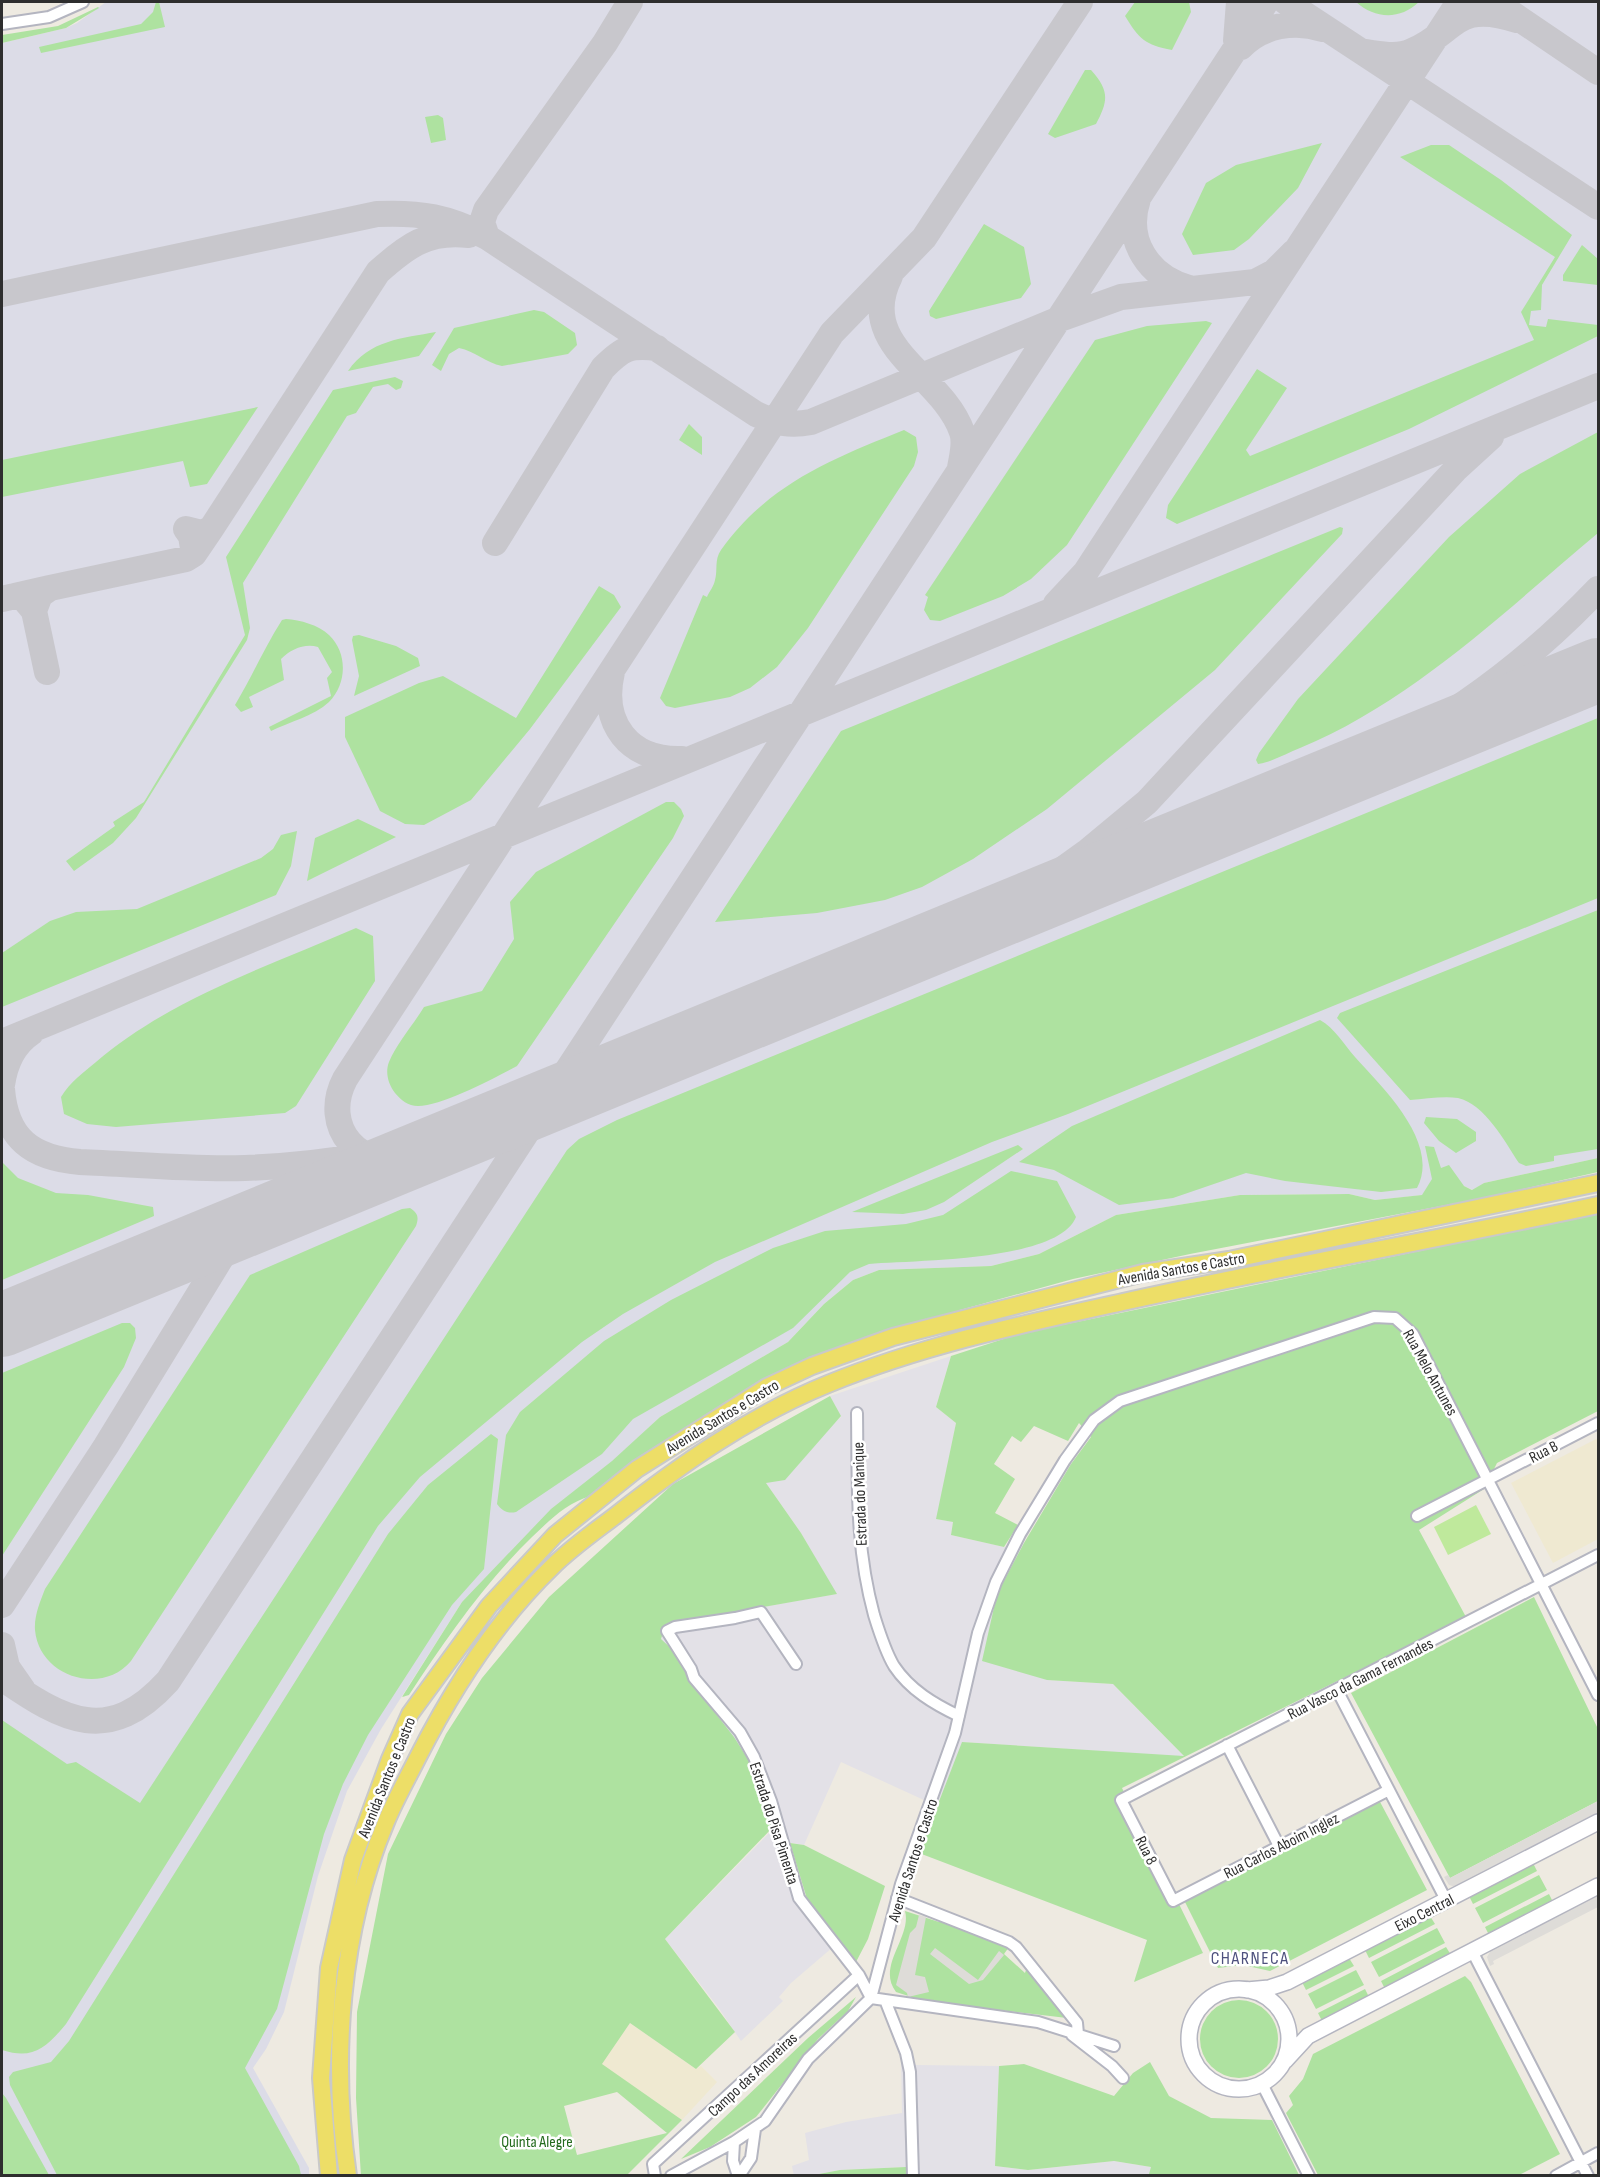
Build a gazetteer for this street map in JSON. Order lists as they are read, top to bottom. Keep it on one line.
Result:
{"streets":{"main road":["Avenida Santos e Castro","Eixo Central"],"street":["Rua Melo Antunes","Rua B","Estrada do Manique","Rua Vasco da Gama Fernandes","Estrada do Pisa Pimenta","Rua Carlos Aboim Inglez","Rua 8","Campo das Amoreiras"]},"crossings":[["Avenida Santos e Castro","Rua Melo Antunes"],["Avenida Santos e Castro","Estrada do Manique"],["Avenida Santos e Castro","Estrada do Pisa Pimenta"],["Avenida Santos e Castro","Campo das Amoreiras"],["Rua Melo Antunes","Rua B"],["Rua Melo Antunes","Rua Vasco da Gama Fernandes"],["Rua Vasco da Gama Fernandes","Rua 8"],["Estrada do Pisa Pimenta","Campo das Amoreiras"],["Rua Carlos Aboim Inglez","Rua 8"]],"districts":["CHARNECA"],"parks":["Quinta Alegre"]}
